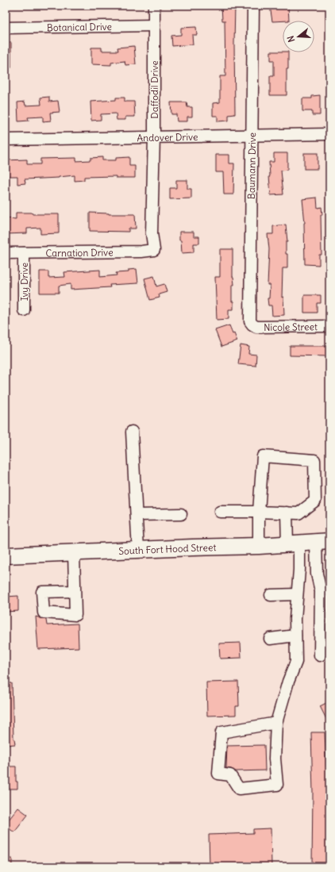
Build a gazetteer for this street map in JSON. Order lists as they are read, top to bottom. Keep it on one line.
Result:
{"streets":{"highway":["South Fort Hood Street"],"street":["Botanical Drive","Daffodil Drive","Andover Drive","Baumann Drive","Carnation Drive","Ivy Drive","Nicole Street"]},"crossings":[["Botanical Drive","Daffodil Drive"],["Daffodil Drive","Andover Drive"],["Daffodil Drive","Carnation Drive"],["Andover Drive","Baumann Drive"],["Baumann Drive","Nicole Street"],["Carnation Drive","Ivy Drive"]],"north":"left"}
